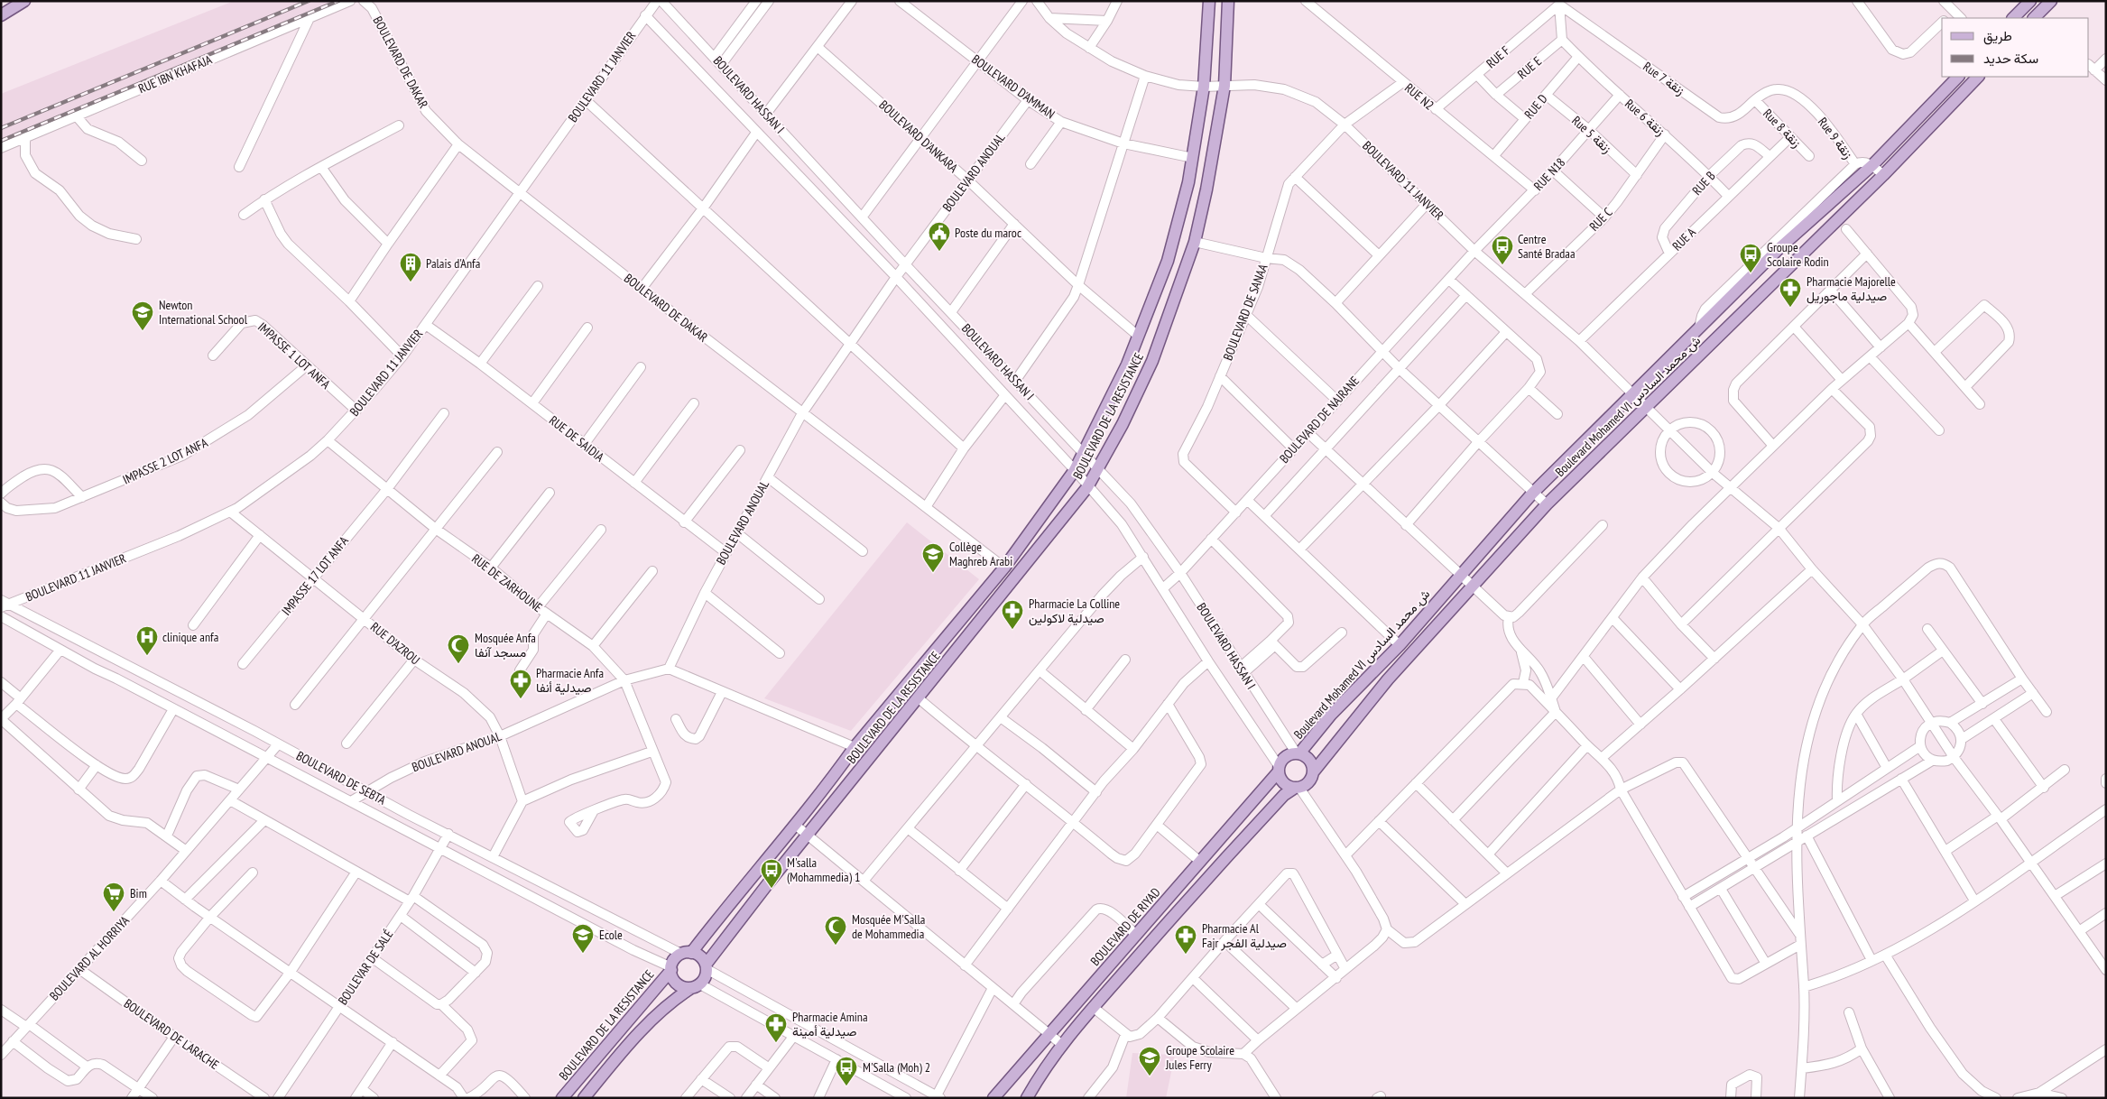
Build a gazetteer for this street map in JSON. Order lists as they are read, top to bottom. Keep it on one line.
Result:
{"streets":{"main road":["Boulevard Mohamed VI ش. محمد السادس","BOULEVARD DE LA RESISTANCE","BOULEVARD DE RIYAD"],"street":["RUE F","BOULEVARD DE DAKAR","RUE E","RUE IBN KHAFAJA","BOULEVARD 11 JANVIER","Rue 7 زنقة","BOULEVARD D'AMMAN","BOULEVARD HASSAN I","RUE N2","RUE D","Rue 6 زنقة","Rue 8 زنقة","Rue 5 زنقة","BOULEVARD D'ANKARA","Rue 9 زنقة","BOULEVARD ANOUAL","RUE N18","RUE B","RUE C","RUE A","BOULEVARD DE SANAA","IMPASSE 1 LOT ANFA","BOULEVARD DE NAJRANE","RUE DE SAIDIA","IMPASSE 2 LOT ANFA","IMPASSE 17 LOT ANFA","RUE DE ZARHOUNE","RUE D'AZROU","BOULEVARD DE SEBTA","BOULEVARD AL HORRIYA","BOULEVAR DE SALÉ","BOULEVARD DE LARACHE"]},"crossings":[["RUE F","Rue 7 زنقة"],["RUE F","RUE N2"],["BOULEVARD DE DAKAR","BOULEVARD 11 JANVIER"],["BOULEVARD DE DAKAR","BOULEVARD ANOUAL"],["BOULEVARD DE DAKAR","BOULEVARD DE LA RESISTANCE"],["RUE E","Rue 6 زنقة"],["BOULEVARD 11 JANVIER","BOULEVARD HASSAN I"],["BOULEVARD 11 JANVIER","RUE N18"],["BOULEVARD 11 JANVIER","RUE C"],["BOULEVARD 11 JANVIER","RUE A"],["BOULEVARD 11 JANVIER","BOULEVARD DE SANAA"],["BOULEVARD 11 JANVIER","IMPASSE 1 LOT ANFA"],["BOULEVARD 11 JANVIER","Boulevard Mohamed VI ش. محمد السادس"],["BOULEVARD 11 JANVIER","BOULEVARD DE LA RESISTANCE"],["BOULEVARD 11 JANVIER","BOULEVARD DE NAJRANE"],["BOULEVARD 11 JANVIER","RUE DE SAIDIA"],["BOULEVARD 11 JANVIER","RUE DE ZARHOUNE"],["BOULEVARD 11 JANVIER","RUE D'AZROU"],["BOULEVARD 11 JANVIER","BOULEVARD DE SEBTA"],["Rue 7 زنقة","Rue 8 زنقة"],["Rue 7 زنقة","Rue 9 زنقة"],["BOULEVARD D'AMMAN","BOULEVARD ANOUAL"],["BOULEVARD D'AMMAN","BOULEVARD DE LA RESISTANCE"],["BOULEVARD HASSAN I","BOULEVARD ANOUAL"],["BOULEVARD HASSAN I","Boulevard Mohamed VI ش. محمد السادس"],["BOULEVARD HASSAN I","BOULEVARD DE LA RESISTANCE"],["BOULEVARD HASSAN I","BOULEVARD DE NAJRANE"],["BOULEVARD HASSAN I","BOULEVARD DE RIYAD"],["RUE N2","RUE D"],["RUE N2","RUE N18"],["RUE N2","BOULEVARD DE SANAA"],["RUE D","Rue 6 زنقة"],["RUE D","Rue 5 زنقة"],["Rue 6 زنقة","RUE N18"],["Rue 6 زنقة","RUE B"],["Rue 6 زنقة","RUE C"],["Rue 6 زنقة","RUE A"],["Rue 8 زنقة","RUE A"],["Rue 5 زنقة","RUE N18"],["Rue 5 زنقة","RUE C"],["BOULEVARD D'ANKARA","BOULEVARD ANOUAL"],["BOULEVARD D'ANKARA","BOULEVARD DE LA RESISTANCE"],["BOULEVARD ANOUAL","RUE DE SAIDIA"],["BOULEVARD ANOUAL","RUE DE ZARHOUNE"],["BOULEVARD ANOUAL","RUE D'AZROU"],["BOULEVARD ANOUAL","BOULEVARD DE SEBTA"],["RUE N18","BOULEVARD DE NAJRANE"],["RUE B","RUE A"],["BOULEVARD DE SANAA","BOULEVARD DE NAJRANE"],["IMPASSE 1 LOT ANFA","IMPASSE 2 LOT ANFA"],["Boulevard Mohamed VI ش. محمد السادس","BOULEVARD DE RIYAD"],["BOULEVARD DE LA RESISTANCE","BOULEVARD DE SEBTA"],["IMPASSE 17 LOT ANFA","RUE DE ZARHOUNE"],["IMPASSE 17 LOT ANFA","RUE D'AZROU"],["BOULEVARD DE SEBTA","BOULEVARD AL HORRIYA"],["BOULEVARD DE SEBTA","BOULEVAR DE SALÉ"],["BOULEVARD AL HORRIYA","BOULEVARD DE LARACHE"]],"places":{"public building":["Poste du maroc"],"bus stop":["Centre Santé Bradaa","Groupe Scolaire Rodin","M'salla (Mohammedia) 1","M'Salla (Moh) 2"],"building":["Palais d'Anfa"],"pharmacy":["Pharmacie Majorelle صيدلية ماجوريل","Pharmacie La Colline صيدلية لاكولين","Pharmacie Anfa صيدلية أنفا","Pharmacie Al Fajr صيدلية الفجر","Pharmacie Amina صيدلية أمينة"],"school or university":["Newton International School","Collège Maghreb Arabi","Ecole","Groupe Scolaire Jules Ferry"],"hospital":["clinique anfa"],"mosque":["Mosquée Anfa مسجد آنفا","Mosquée M'Salla de Mohammedia"],"supermarket":["Bim"]},"legend":["طريق","سكة حديد"]}
